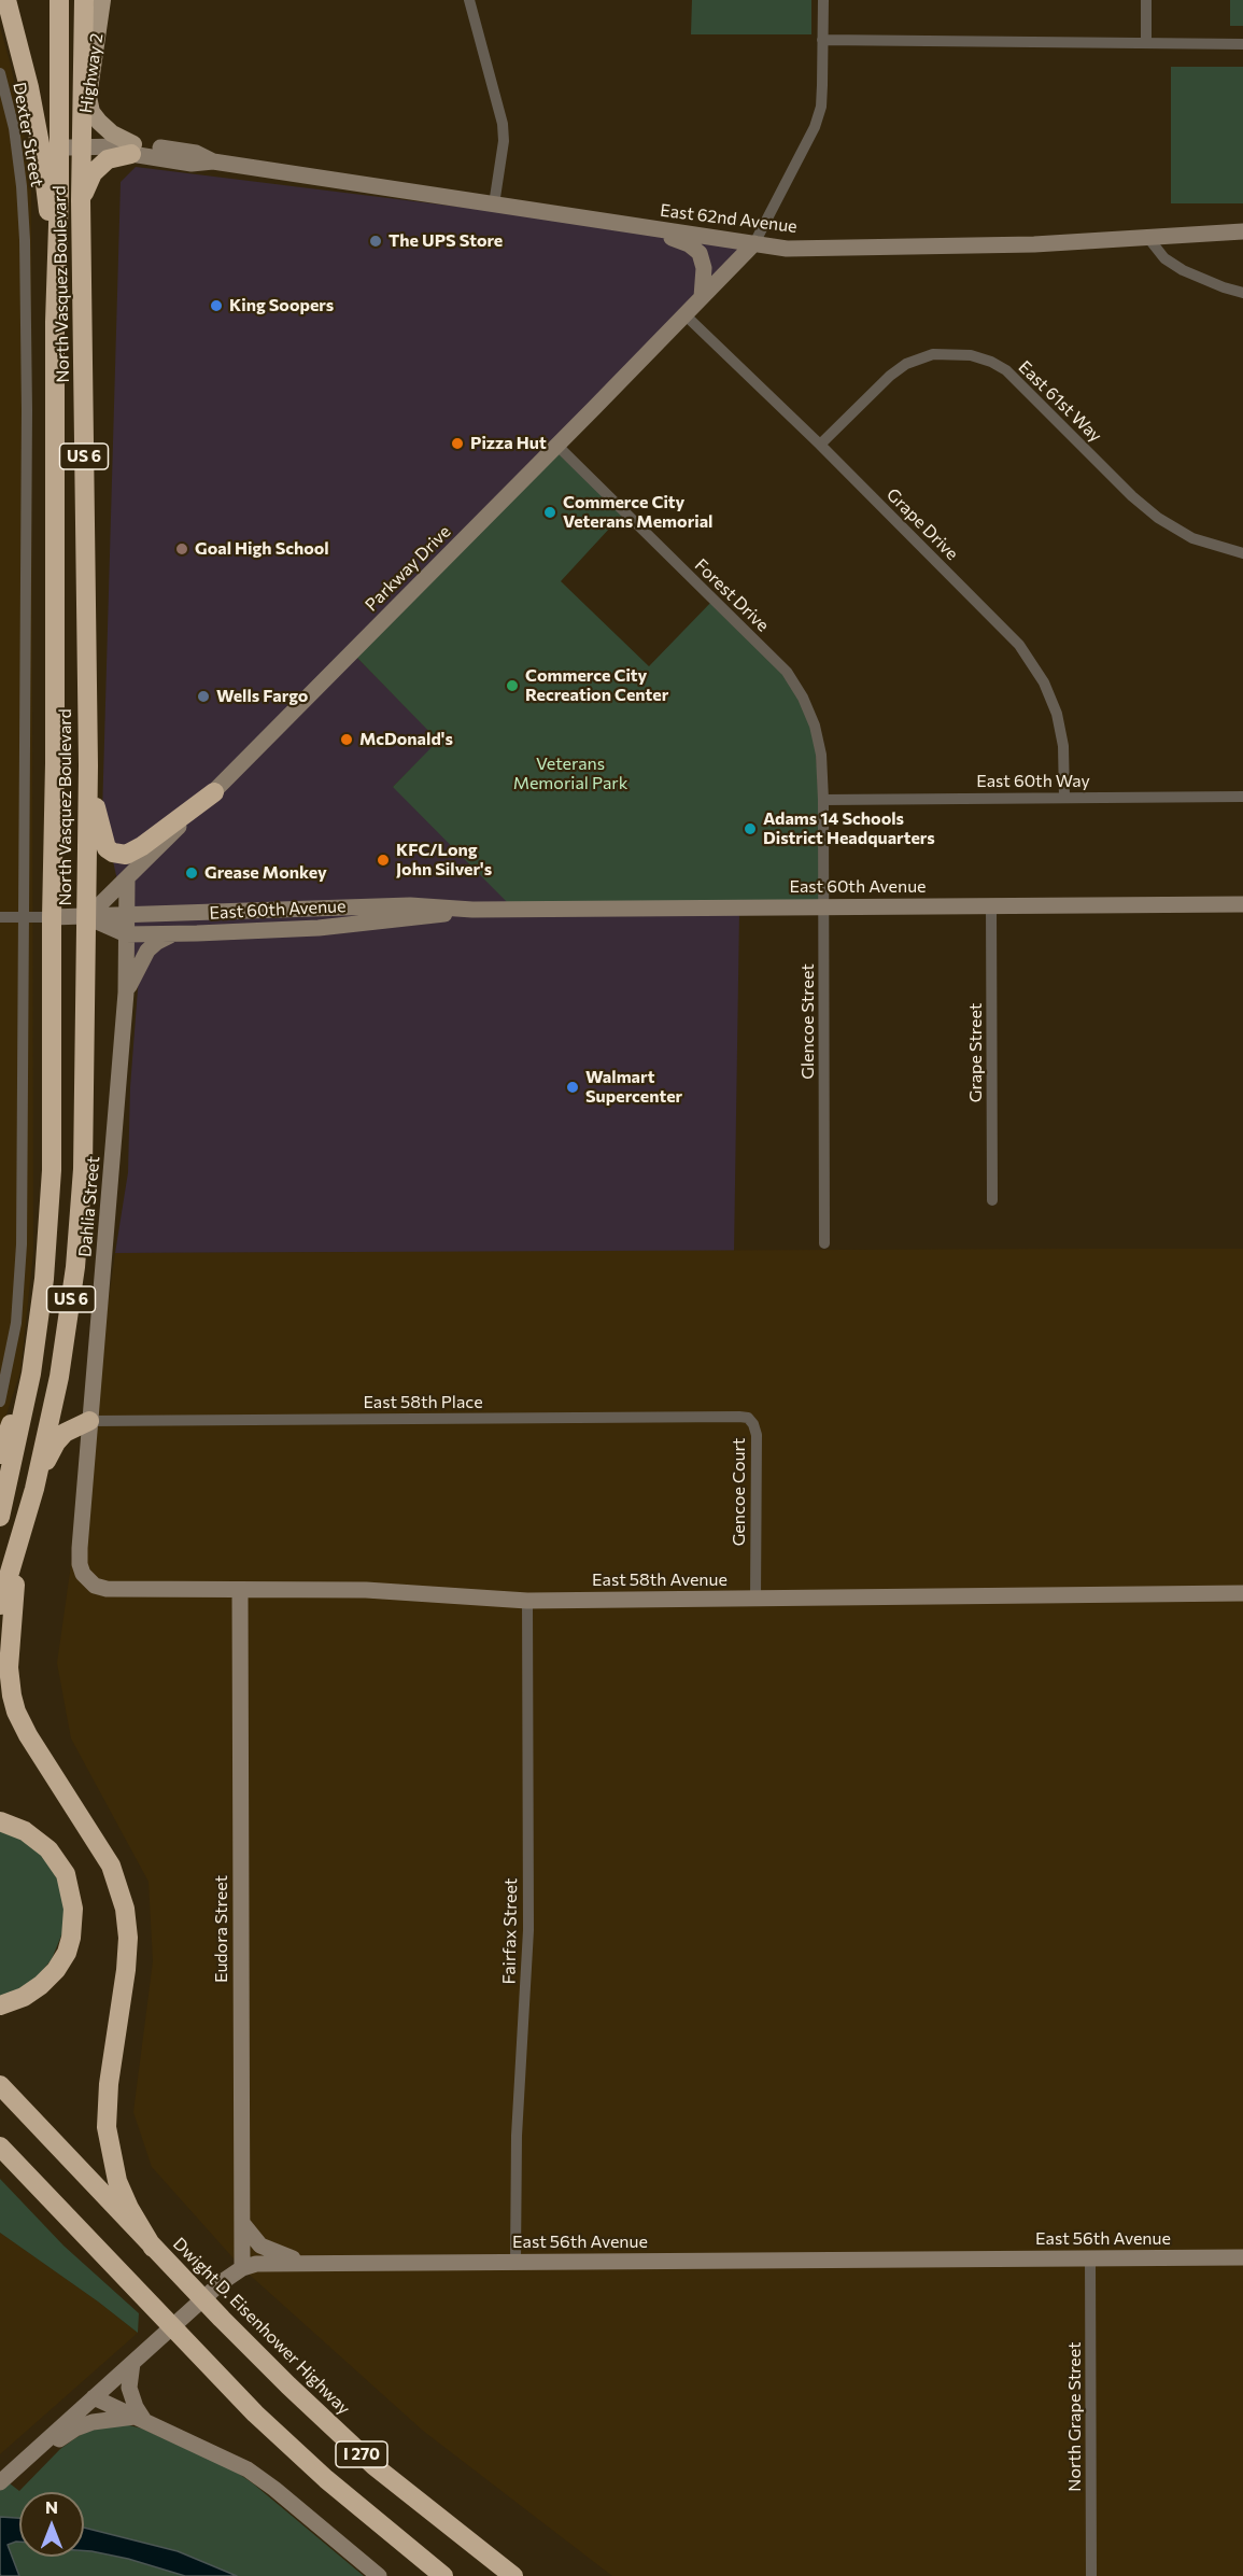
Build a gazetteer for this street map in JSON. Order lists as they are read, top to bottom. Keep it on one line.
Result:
{"streets":{"highway":["North Vasquez Boulevard","US 6","Dwight D. Eisenhower Highway","I 270"],"main road":["Highway 2"],"street":["Dexter Street","East 62nd Avenue","East 61st Way","Grape Drive","Parkway Drive","Forest Drive","East 60th Way","East 60th Avenue","Glencoe Street","Grape Street","Dahlia Street","East 58th Place","Gencoe Court","East 58th Avenue","Eudora Street","Fairfax Street","East 56th Avenue","North Grape Street"]},"crossings":[["Highway 2","East 62nd Avenue"],["Highway 2","North Vasquez Boulevard"],["Dexter Street","East 60th Avenue"],["East 62nd Avenue","North Vasquez Boulevard"],["East 62nd Avenue","Parkway Drive"],["North Vasquez Boulevard","Parkway Drive"],["North Vasquez Boulevard","East 60th Avenue"],["East 61st Way","Grape Drive"],["Grape Drive","Parkway Drive"],["Grape Drive","East 60th Way"],["Parkway Drive","Forest Drive"],["Parkway Drive","East 60th Avenue"],["Parkway Drive","Dahlia Street"],["Forest Drive","East 60th Way"],["Forest Drive","Glencoe Street"],["East 60th Way","Glencoe Street"],["East 60th Avenue","Glencoe Street"],["East 60th Avenue","Grape Street"],["East 60th Avenue","Dahlia Street"],["Dahlia Street","East 58th Place"],["Dahlia Street","East 58th Avenue"],["East 58th Place","Gencoe Court"],["Gencoe Court","East 58th Avenue"],["East 58th Avenue","Eudora Street"],["East 58th Avenue","Fairfax Street"],["Eudora Street","East 56th Avenue"],["Fairfax Street","East 56th Avenue"],["East 56th Avenue","North Grape Street"]],"parks":["Veterans Memorial Park"],"places":["The UPS Store","King Soopers","Pizza Hut","Commerce City Veterans Memorial","Goal High School","Commerce City Recreation Center","Wells Fargo","McDonald's","Adams 14 Schools District Headquarters","KFC/Long John Silver's","Grease Monkey","Walmart Supercenter"],"north":"top"}
